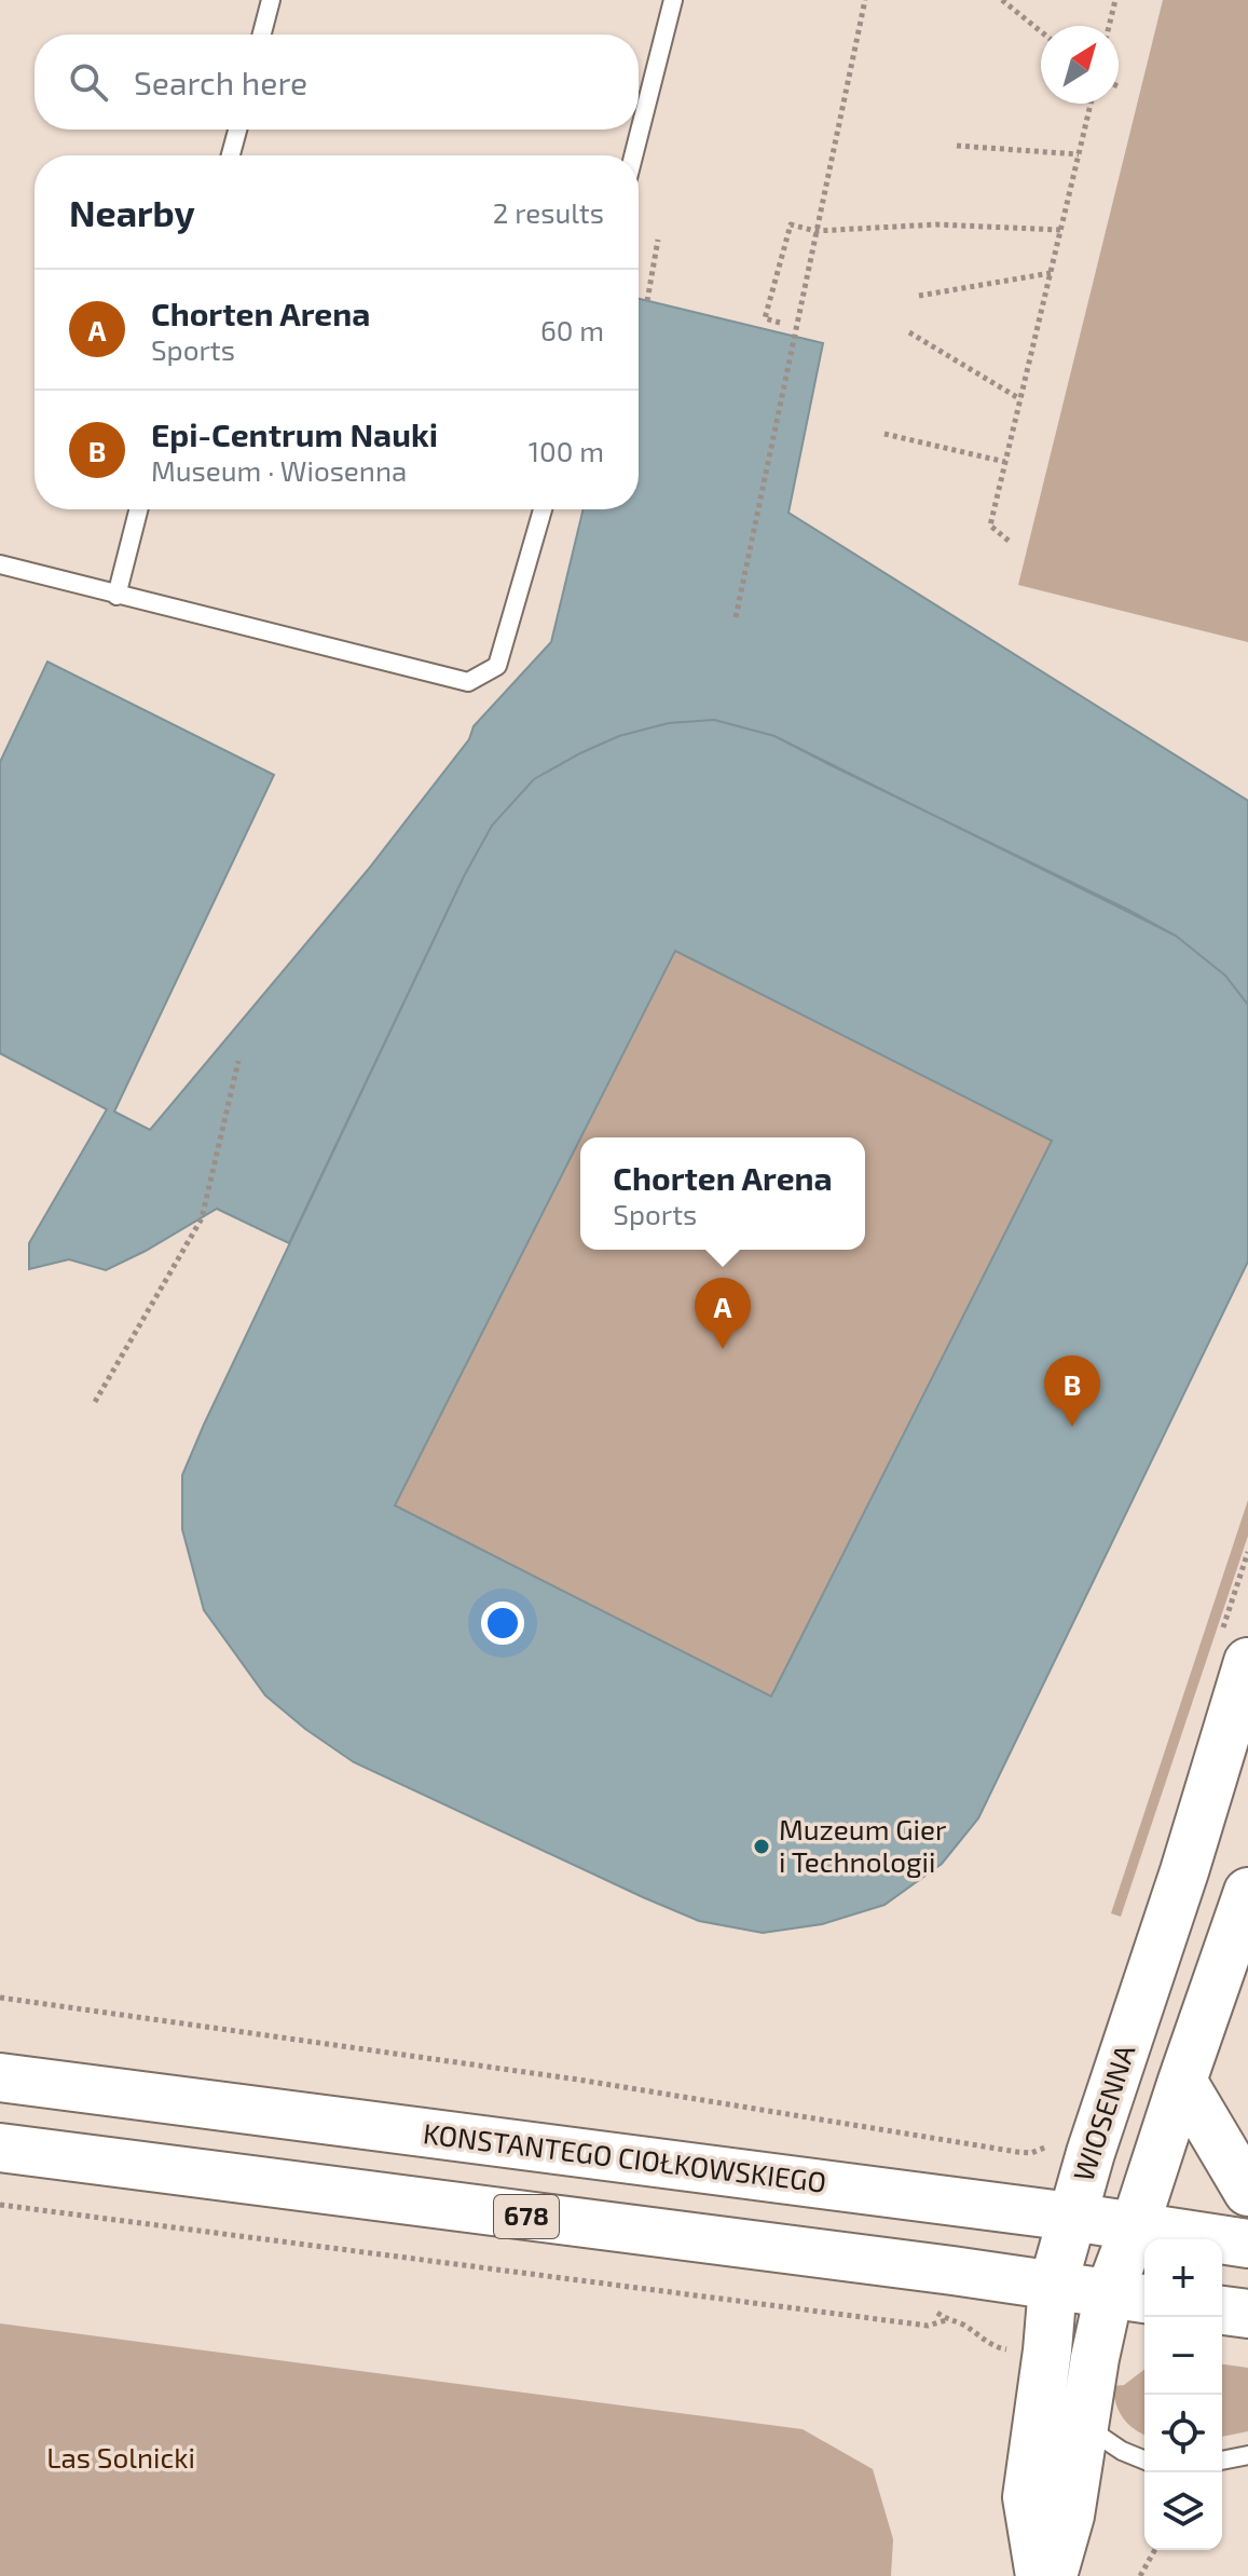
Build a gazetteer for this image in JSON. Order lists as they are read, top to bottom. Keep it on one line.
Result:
{"streets":{"main road":["WIOSENNA","KONSTANTEGO CIOŁKOWSKIEGO","678"]},"crossings":[["WIOSENNA","KONSTANTEGO CIOŁKOWSKIEGO"],["WIOSENNA","678"]],"parks":["Las Solnicki"],"places":["Muzeum Gier i Technologii"],"north":"top right","page":{"search":"Search here","heading":["Nearby","2 results"],"list":[{"mark":"A","name":"Chorten Arena","note":"Sports","value":"60 m"},{"mark":"B","name":"Epi-Centrum Nauki","note":"Museum · Wiosenna","value":"100 m"}],"popup":["Chorten Arena","Sports"],"pins":["A","B"],"map_buttons":["+","−"]}}
